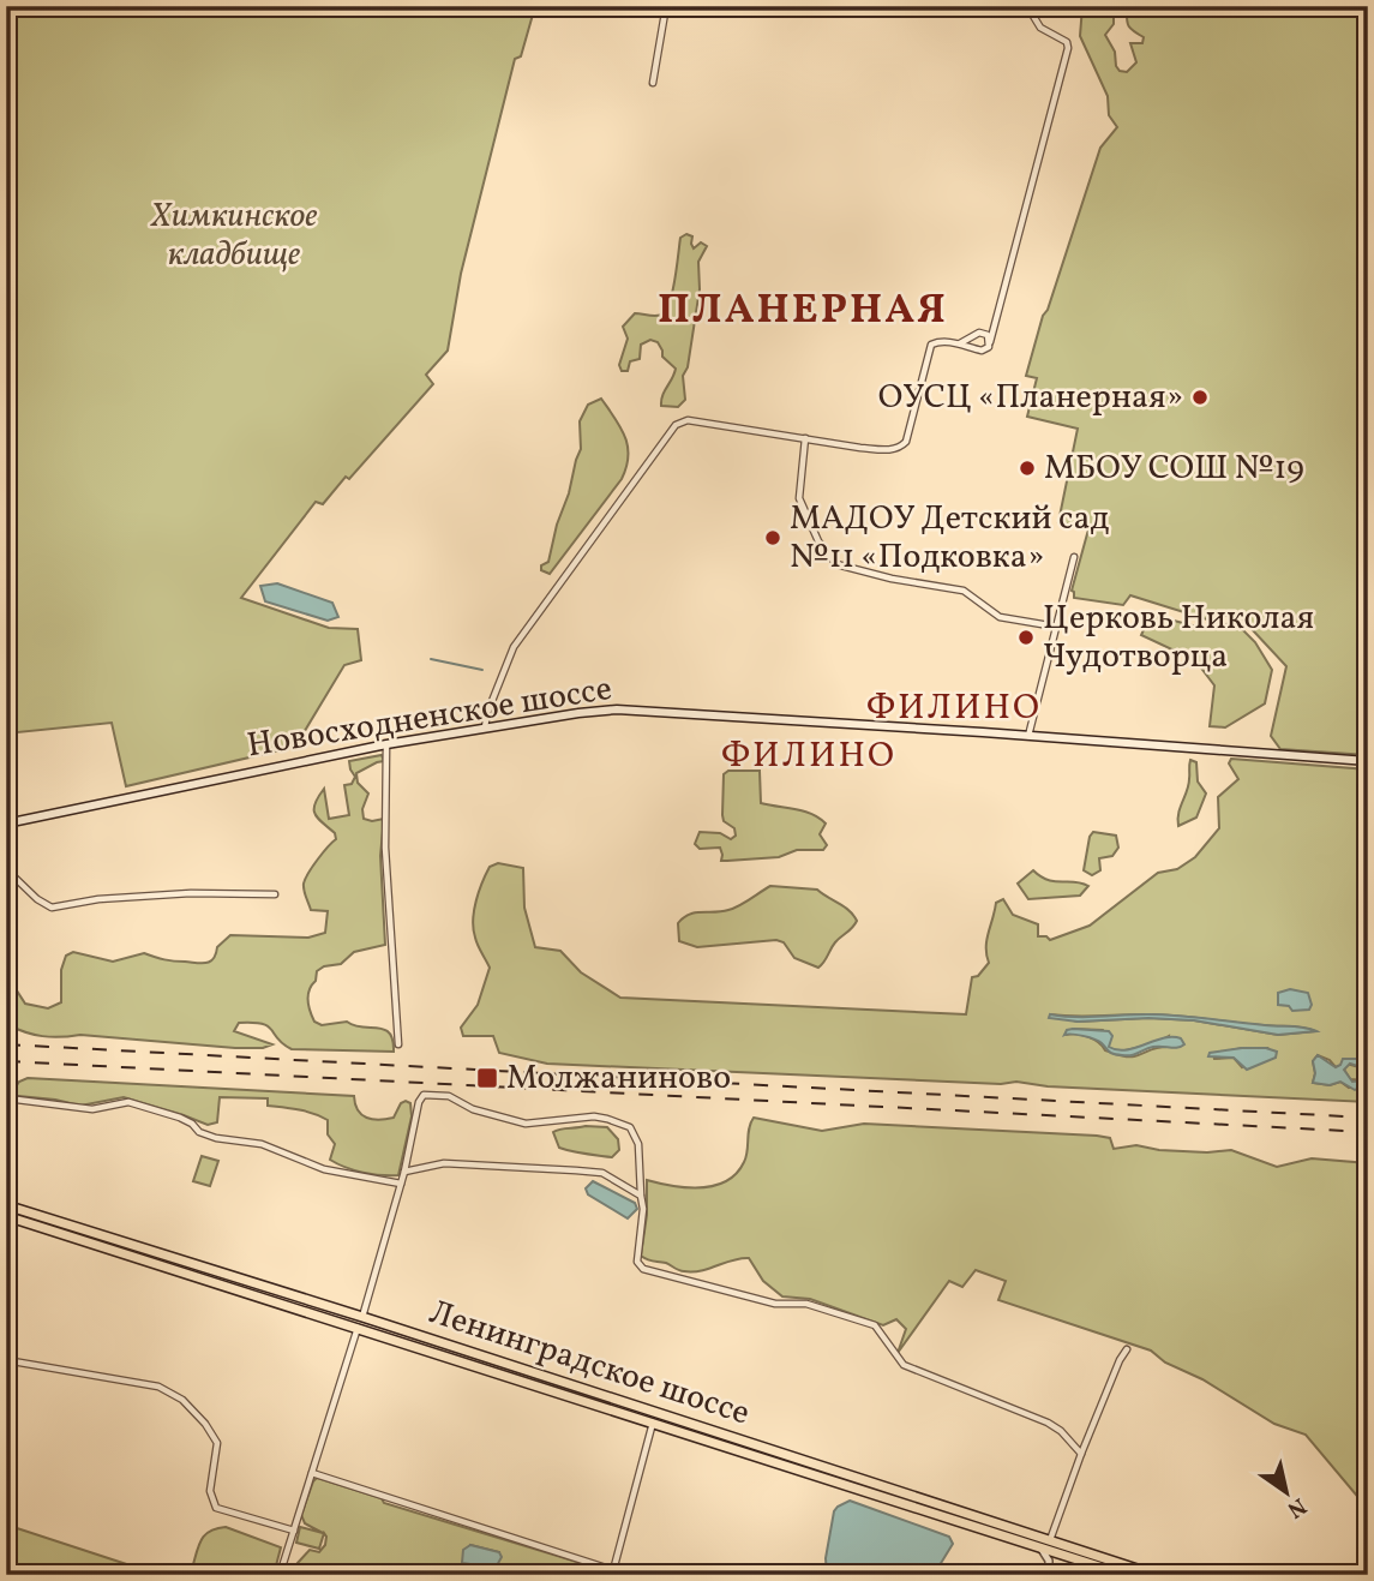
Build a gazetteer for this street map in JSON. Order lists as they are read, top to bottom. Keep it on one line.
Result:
{"streets":{"highway":["Ленинградское шоссе"],"main road":["Новосходненское шоссе"]},"districts":["ПЛАНЕРНАЯ","ФИЛИНО","ФИЛИНО"],"parks":["Химкинское кладбище"],"places":{"other":["ОУСЦ «Планерная»","МБОУ СОШ №19","МАДОУ Детский сад №11 «Подковка»","Церковь Николая Чудотворца"],"transit":["Молжаниново"]},"north":"bottom right"}
